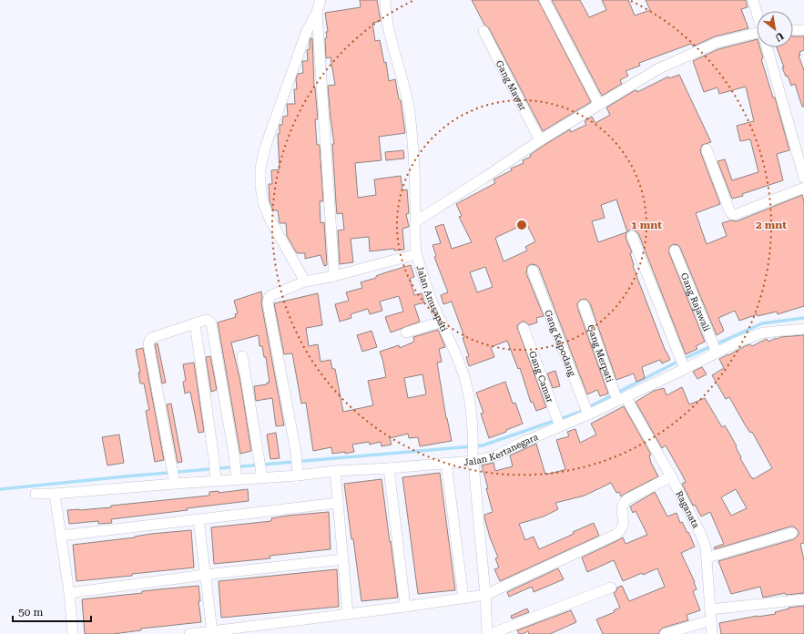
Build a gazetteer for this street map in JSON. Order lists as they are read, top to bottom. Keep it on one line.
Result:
{"streets":{"street":["Gang Mawar","Jalan Anusapati","Gang Rajawali","Gang Kepodang","Gang Merpati","Gang Camar","Jalan Kertanegara","Raganata"]},"crossings":[["Jalan Anusapati","Jalan Kertanegara"],["Gang Rajawali","Jalan Kertanegara"],["Gang Kepodang","Jalan Kertanegara"],["Gang Merpati","Jalan Kertanegara"],["Gang Merpati","Raganata"],["Gang Camar","Jalan Kertanegara"],["Jalan Kertanegara","Raganata"]],"scale_bar":"50 m","north":"bottom right","rings":["1 mnt","2 mnt"]}
